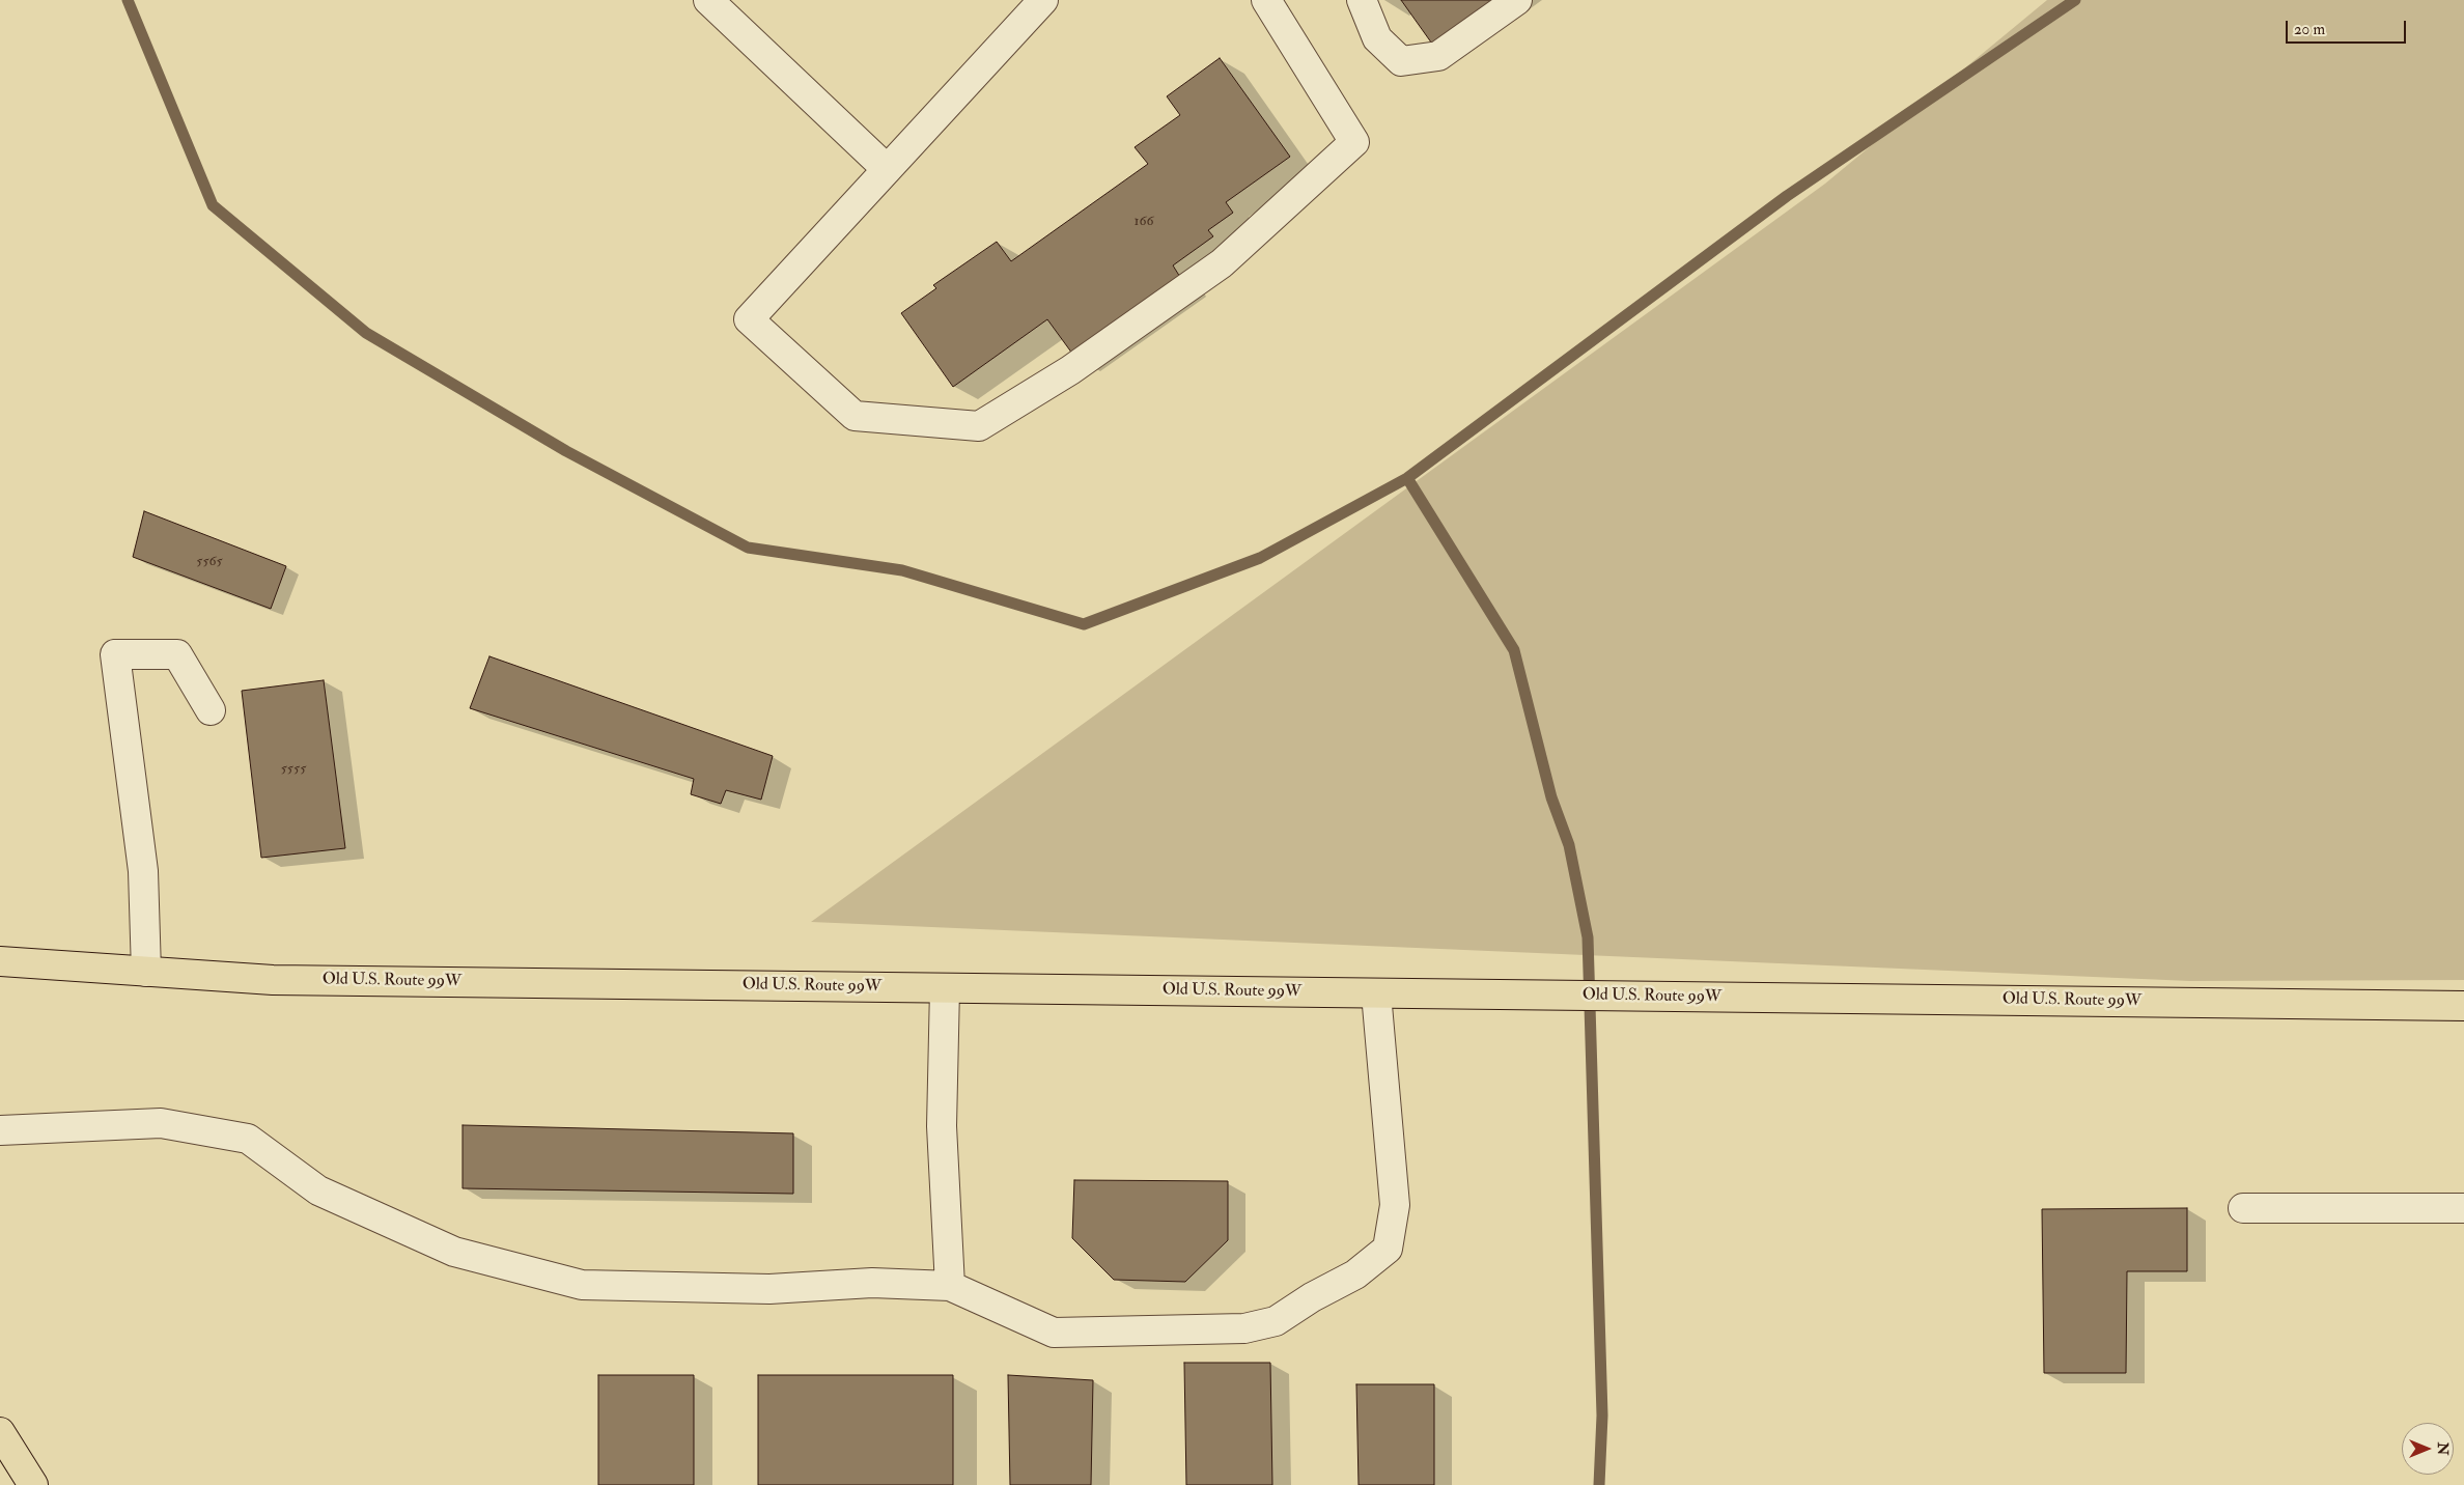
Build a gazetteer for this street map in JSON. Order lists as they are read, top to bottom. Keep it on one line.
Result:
{"streets":{"main road":["Old U.S. Route 99W"]},"house_numbers":["166","5565","5555"],"scale_bar":"20 m","north":"right"}
